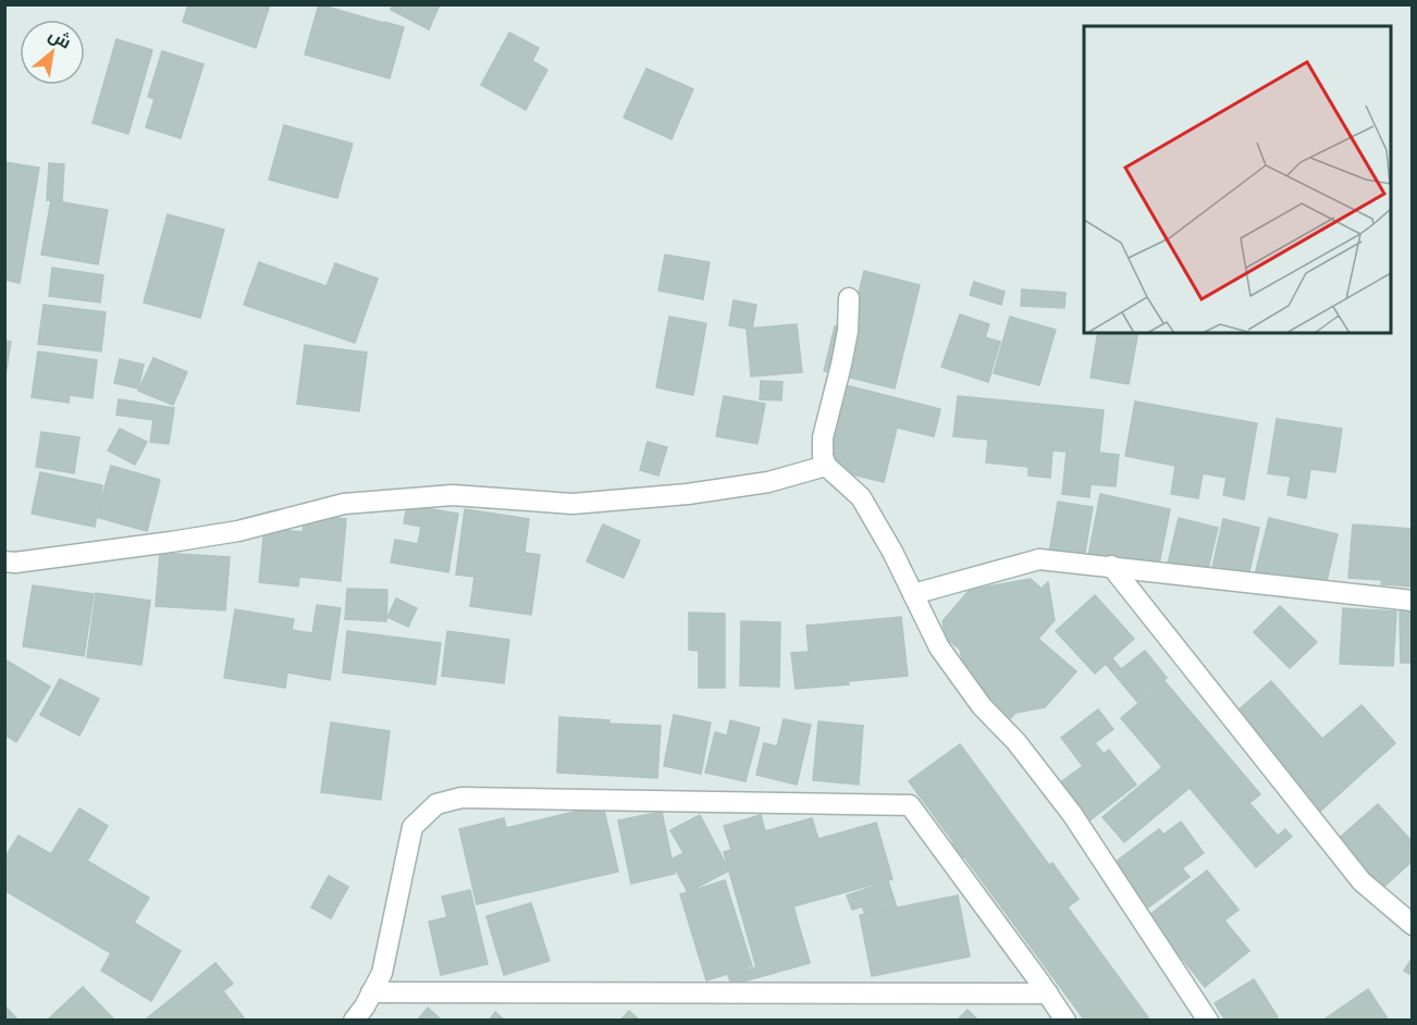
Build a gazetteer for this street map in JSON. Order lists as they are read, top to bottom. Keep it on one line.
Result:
{"north":"top right"}
